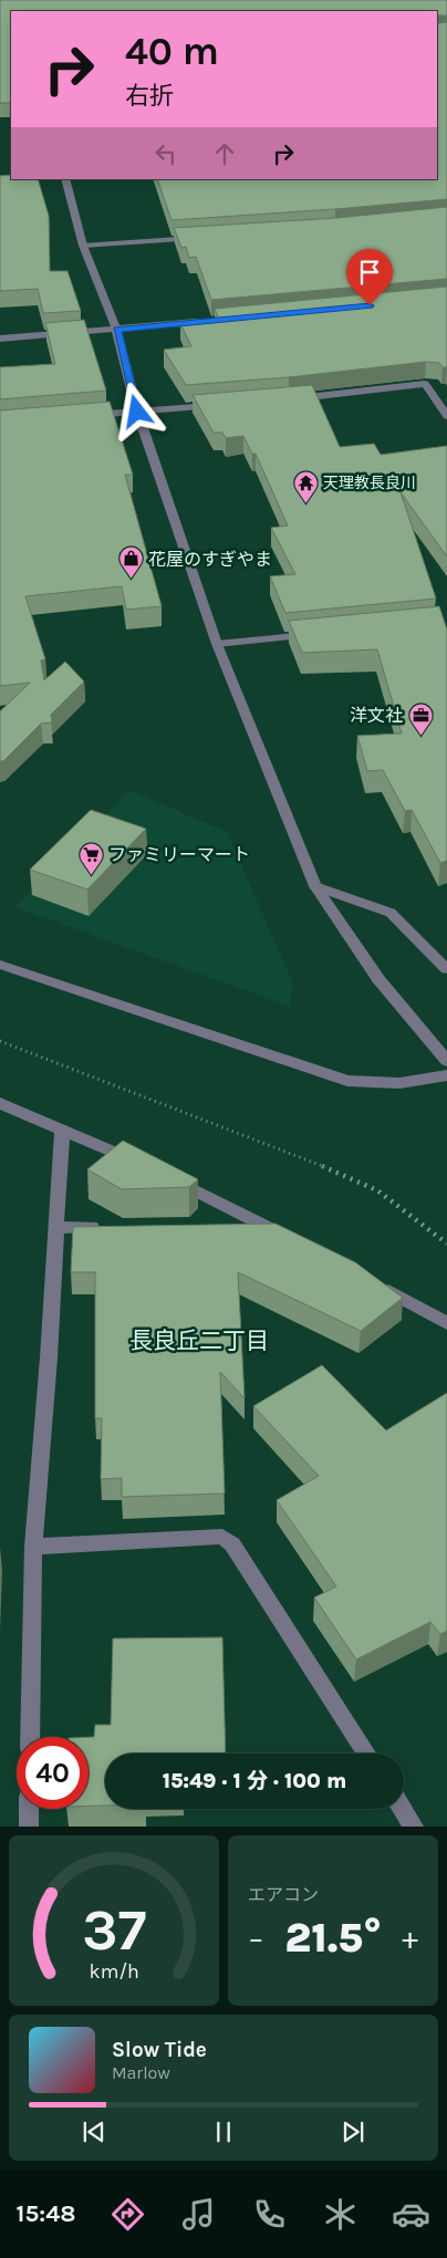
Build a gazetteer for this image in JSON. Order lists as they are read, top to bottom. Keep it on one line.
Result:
{"districts":["長良丘二丁目"],"places":{"temple":["天理教長良川"],"shop":["花屋のすぎやま"],"office":["洋文社"],"supermarket":["ファミリーマート"]},"page":{"turn":["40 m","右折"],"limit":"40","trip":"15:49 · 1 分 · 100 m","tile":"エアコン","heat":["−","21.5°","+"],"song":["Slow Tide","Marlow"],"tabs":"15:48","gauge":["37","km/h"]}}
